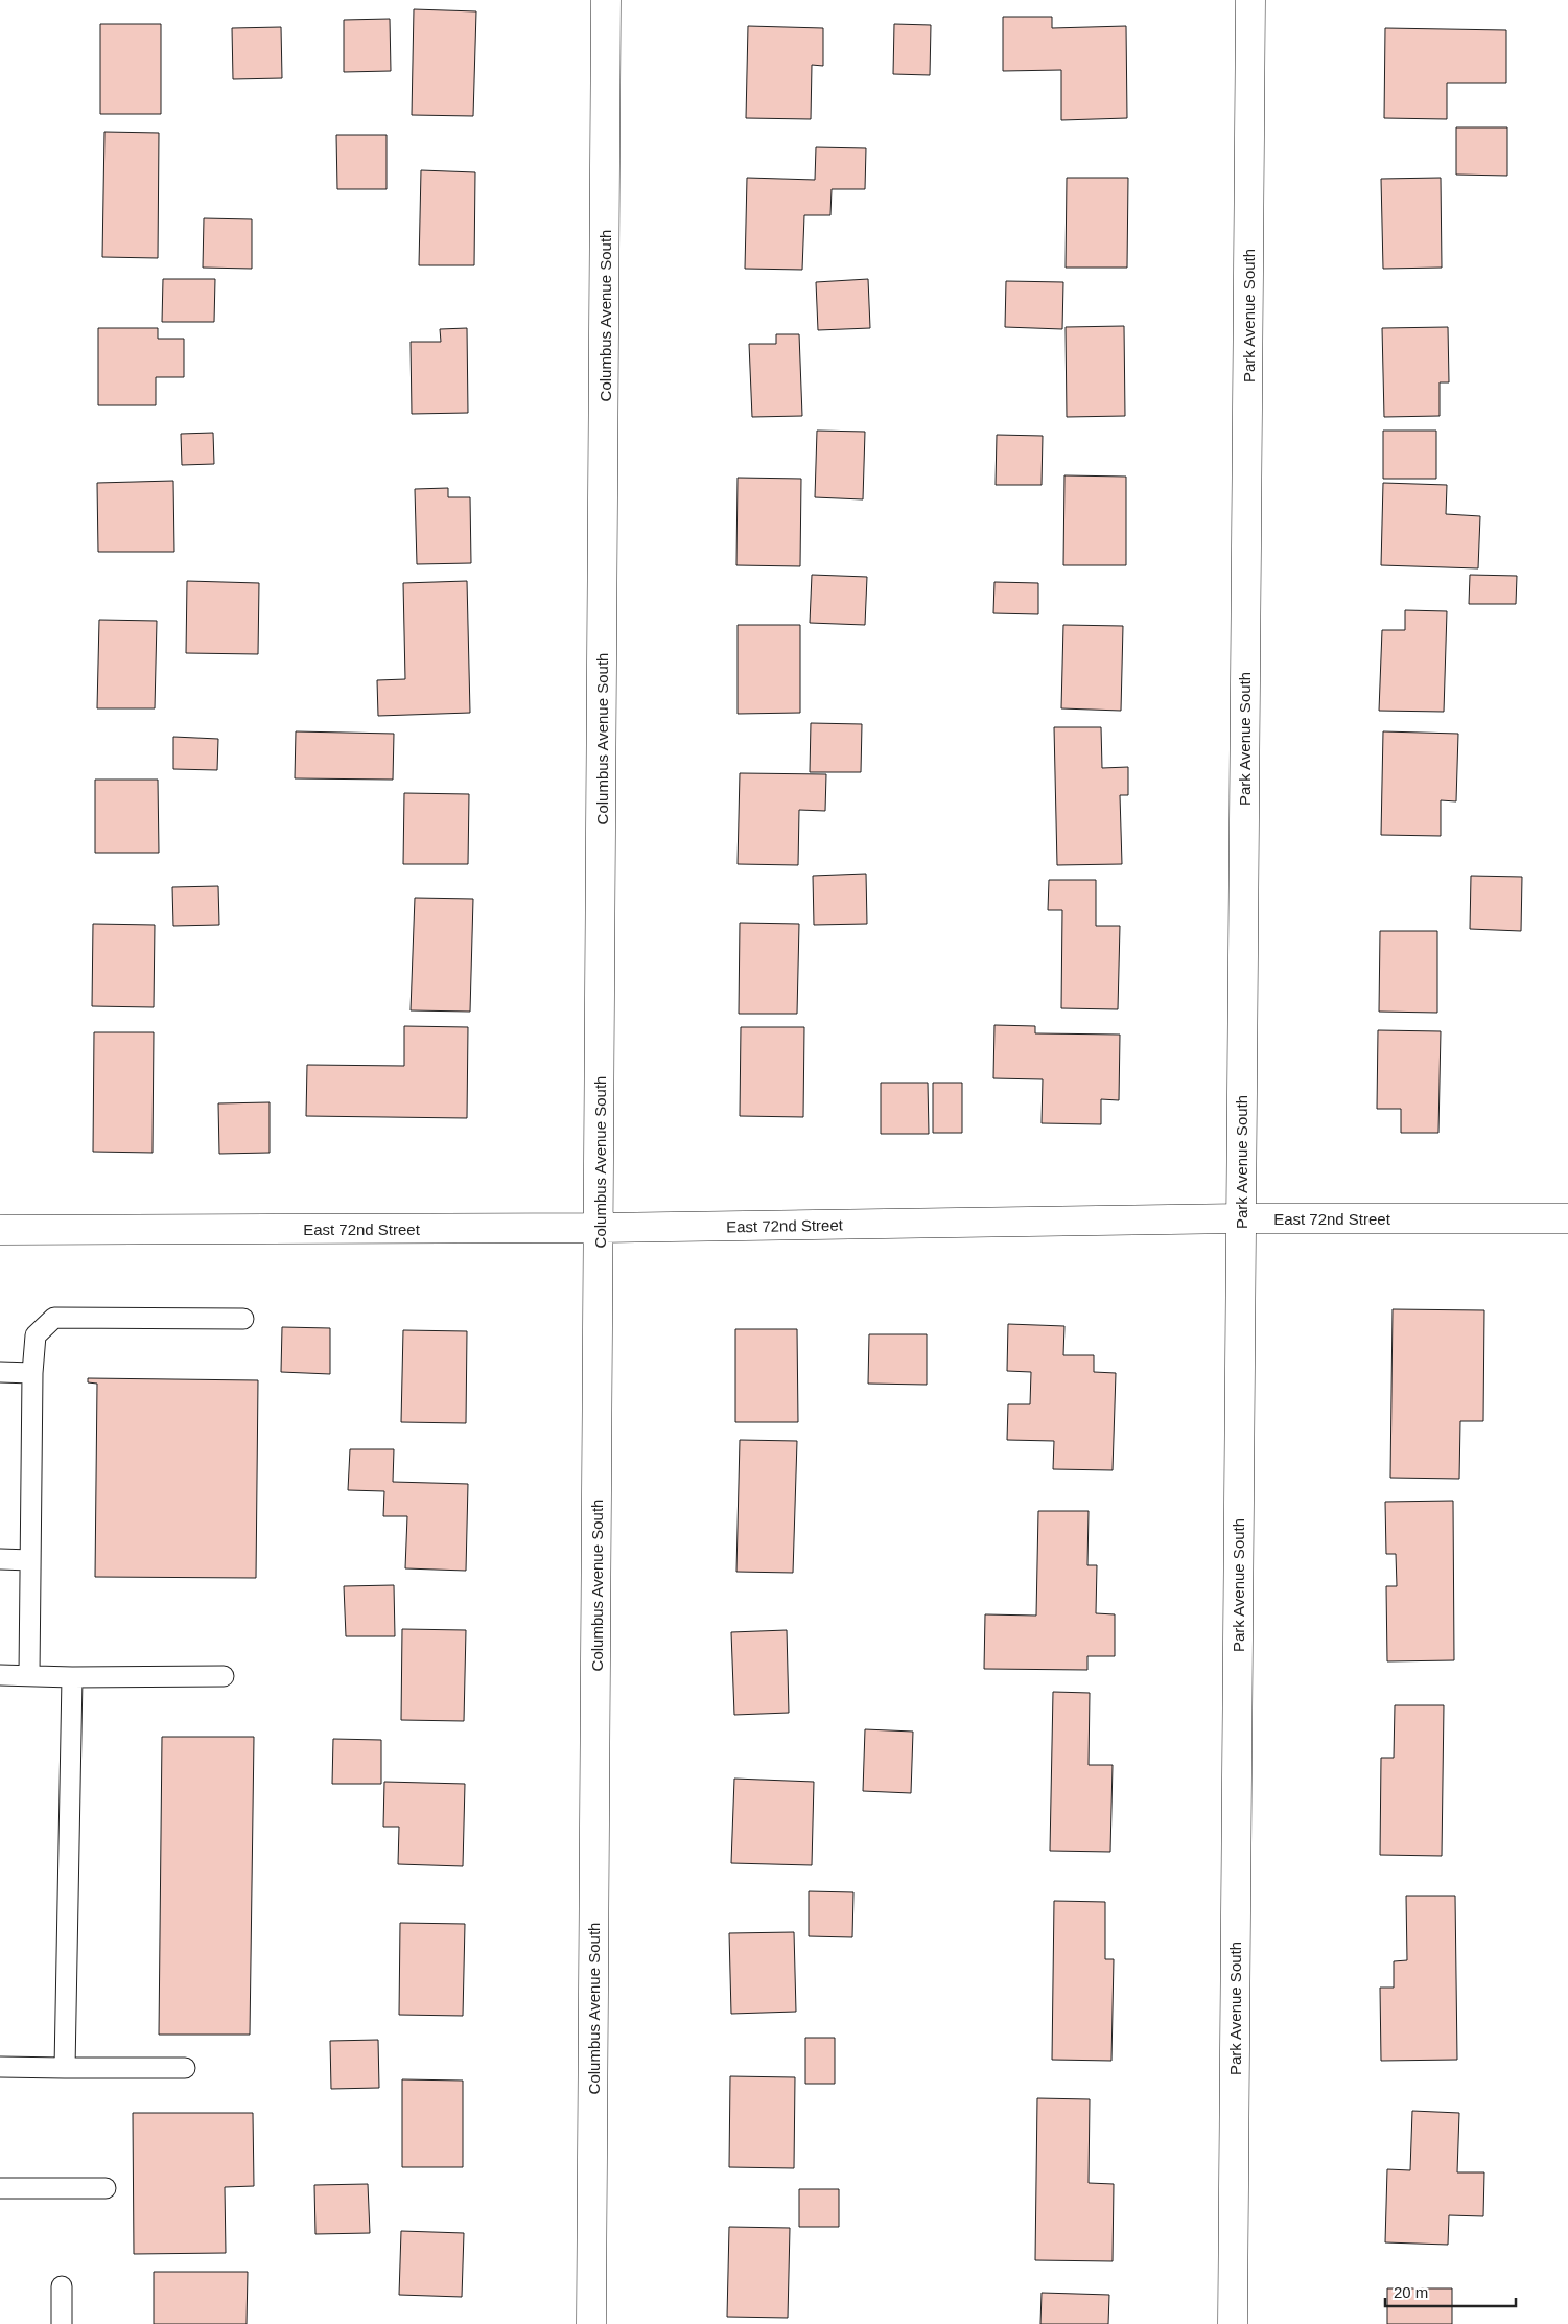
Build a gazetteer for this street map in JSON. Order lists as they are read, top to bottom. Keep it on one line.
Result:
{"streets":{"street":["Columbus Avenue South","Park Avenue South","East 72nd Street"]},"crossings":[["Columbus Avenue South","East 72nd Street"],["Park Avenue South","East 72nd Street"]],"scale_bar":"20 m"}
